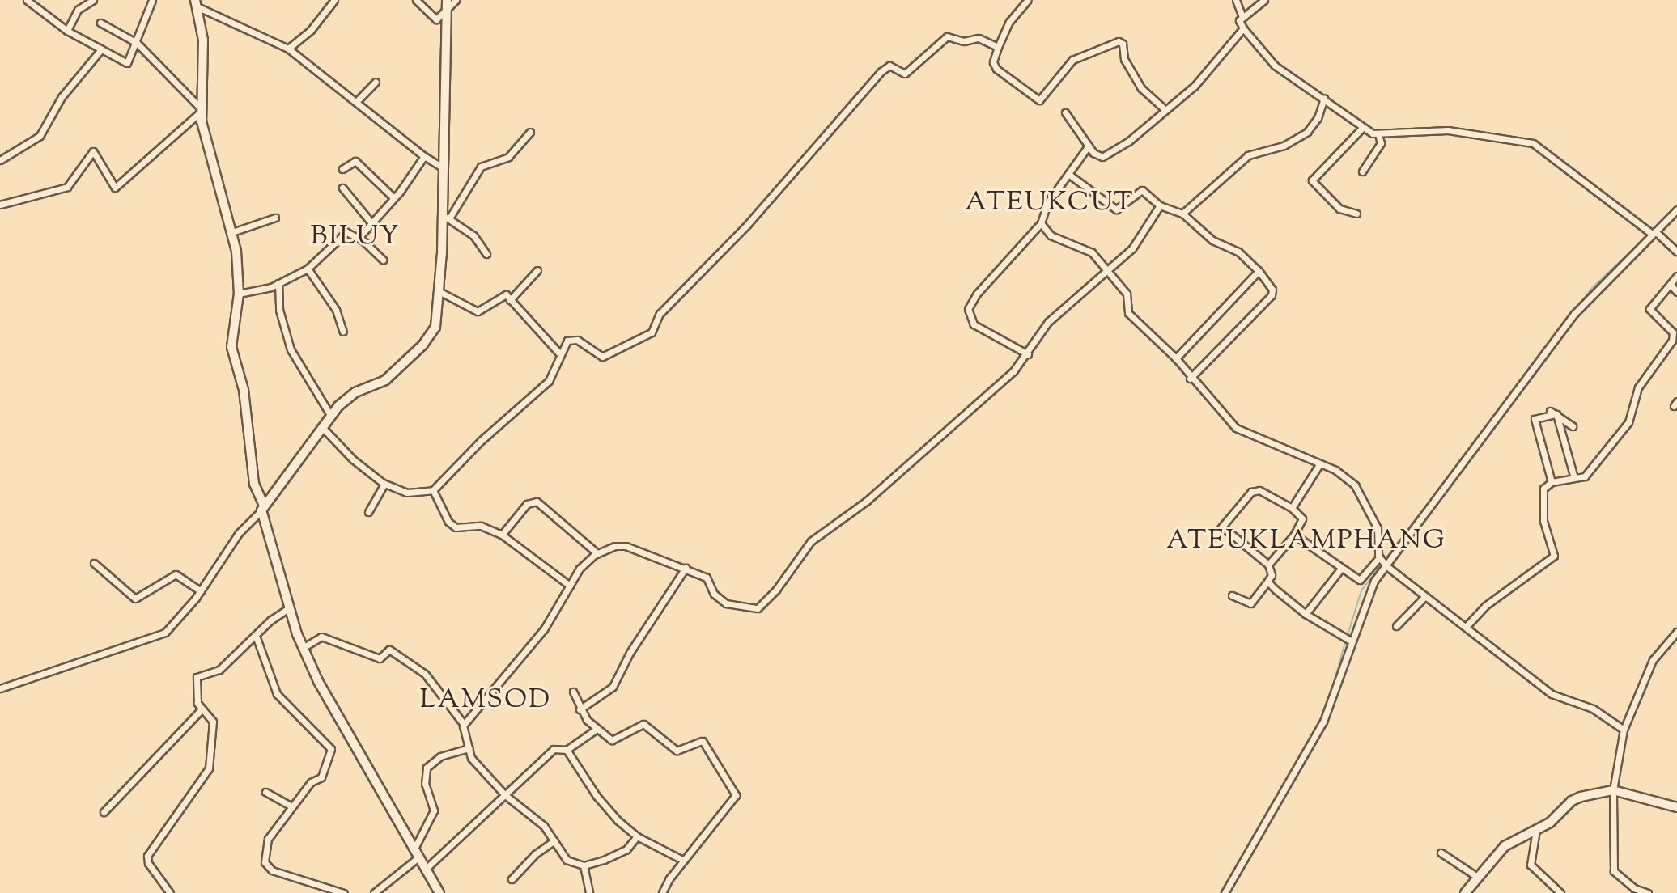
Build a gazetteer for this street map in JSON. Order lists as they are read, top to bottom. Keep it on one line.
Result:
{"districts":["ATEUKCUT","BILUY","ATEUKLAMPHANG","LAMSOD"]}
